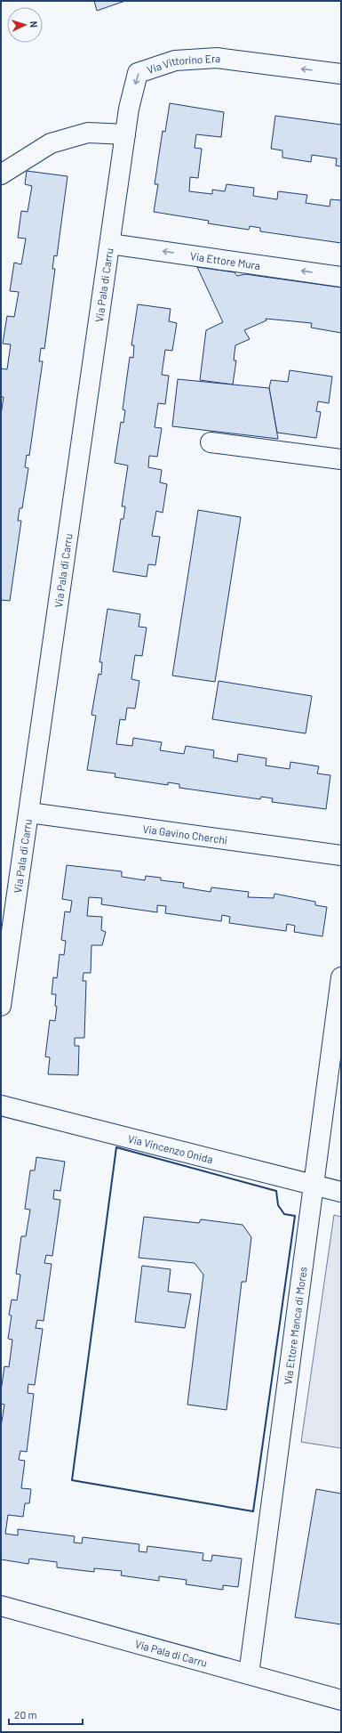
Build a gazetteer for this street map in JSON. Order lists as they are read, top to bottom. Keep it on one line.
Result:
{"streets":{"street":["Via Vittorino Era","Via Ettore Mura","Via Pala di Carru","Via Gavino Cherchi","Via Vincenzo Onida","Via Ettore Manca di Mores"]},"crossings":[["Via Vittorino Era","Via Pala di Carru"],["Via Ettore Mura","Via Pala di Carru"],["Via Pala di Carru","Via Gavino Cherchi"],["Via Pala di Carru","Via Ettore Manca di Mores"],["Via Vincenzo Onida","Via Ettore Manca di Mores"]],"one_way":["Via Vittorino Era","Via Ettore Mura"],"scale_bar":"20 m","north":"right"}
